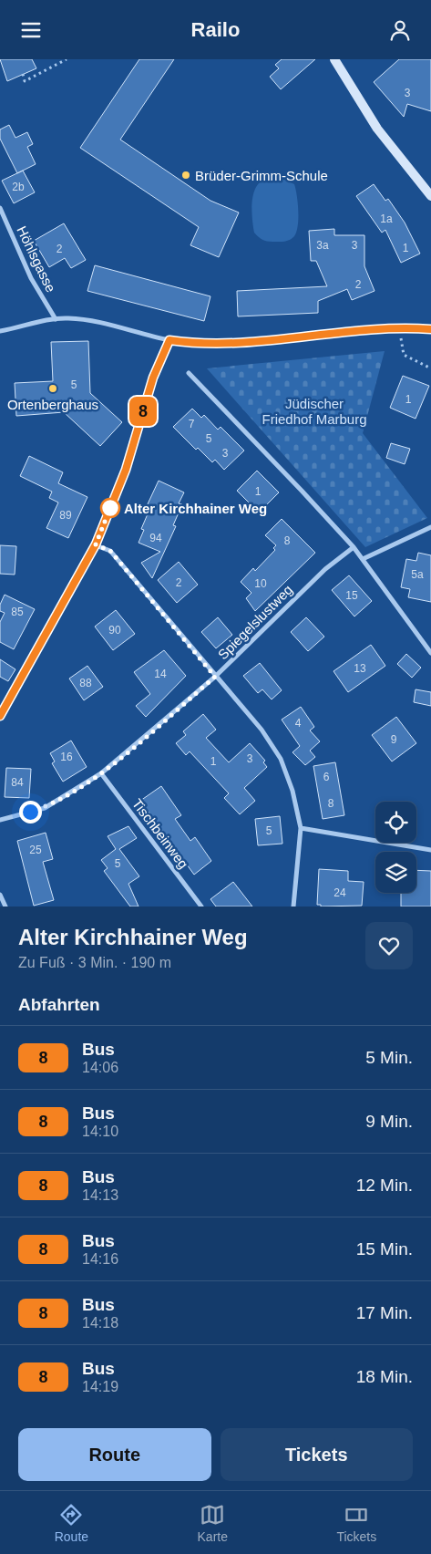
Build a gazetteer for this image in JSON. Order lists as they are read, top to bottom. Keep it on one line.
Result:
{"streets":{"street":["Höhlsgasse","Spiegelslustweg","Tischbeinweg"]},"crossings":[["Spiegelslustweg","Tischbeinweg"]],"parks":["Jüdischer Friedhof Marburg"],"places":["Brüder-Grimm-Schule","Ortenberghaus","Alter Kirchhainer Weg"],"lines":["bus line 8"],"house_numbers":["3","2b","1a","3a","3","1","2","2","5","1","7","5","3","1","89","94","8","5a","2","10","15","85","90","13","14","88","4","9","16","3","1","6","84","8","5","25","5","24"],"page":{"header":"Railo","on_map":"8","heading":[["Alter Kirchhainer Weg","Zu Fuß · 3 Min. · 190 m"],"Abfahrten"],"list":[{"mark":"8","name":"Bus","note":"14:06","value":"5 Min."},{"mark":"8","name":"Bus","note":"14:10","value":"9 Min."},{"mark":"8","name":"Bus","note":"14:13","value":"12 Min."},{"mark":"8","name":"Bus","note":"14:16","value":"15 Min."},{"mark":"8","name":"Bus","note":"14:18","value":"17 Min."},{"mark":"8","name":"Bus","note":"14:19","value":"18 Min."}],"buttons":["Route","Tickets"],"tabs":["Route","Karte","Tickets"]}}
